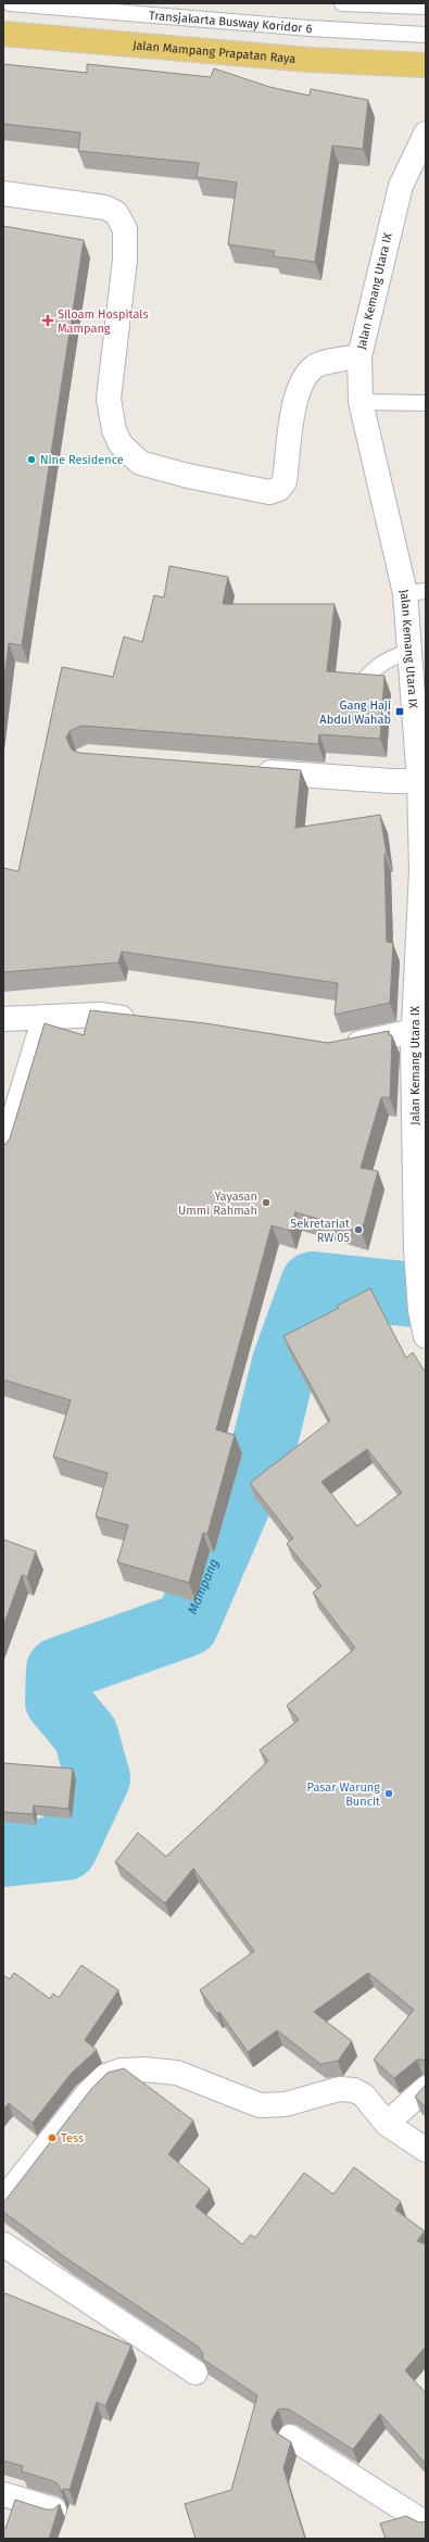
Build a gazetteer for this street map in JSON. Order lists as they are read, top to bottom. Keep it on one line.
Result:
{"streets":{"main road":["Jalan Mampang Prapatan Raya"],"street":["Jalan Kemang Utara IX"],"lane":["Transjakarta Busway Koridor 6"]},"water":["Mampang"],"places":{"health":["Siloam Hospitals Mampang"],"other":["Nine Residence","Yayasan Ummi Rahmah","Sekretariat RW 05","Pasar Warung Buncit","Tess"],"transit":["Gang Haji Abdul Wahab"]}}
